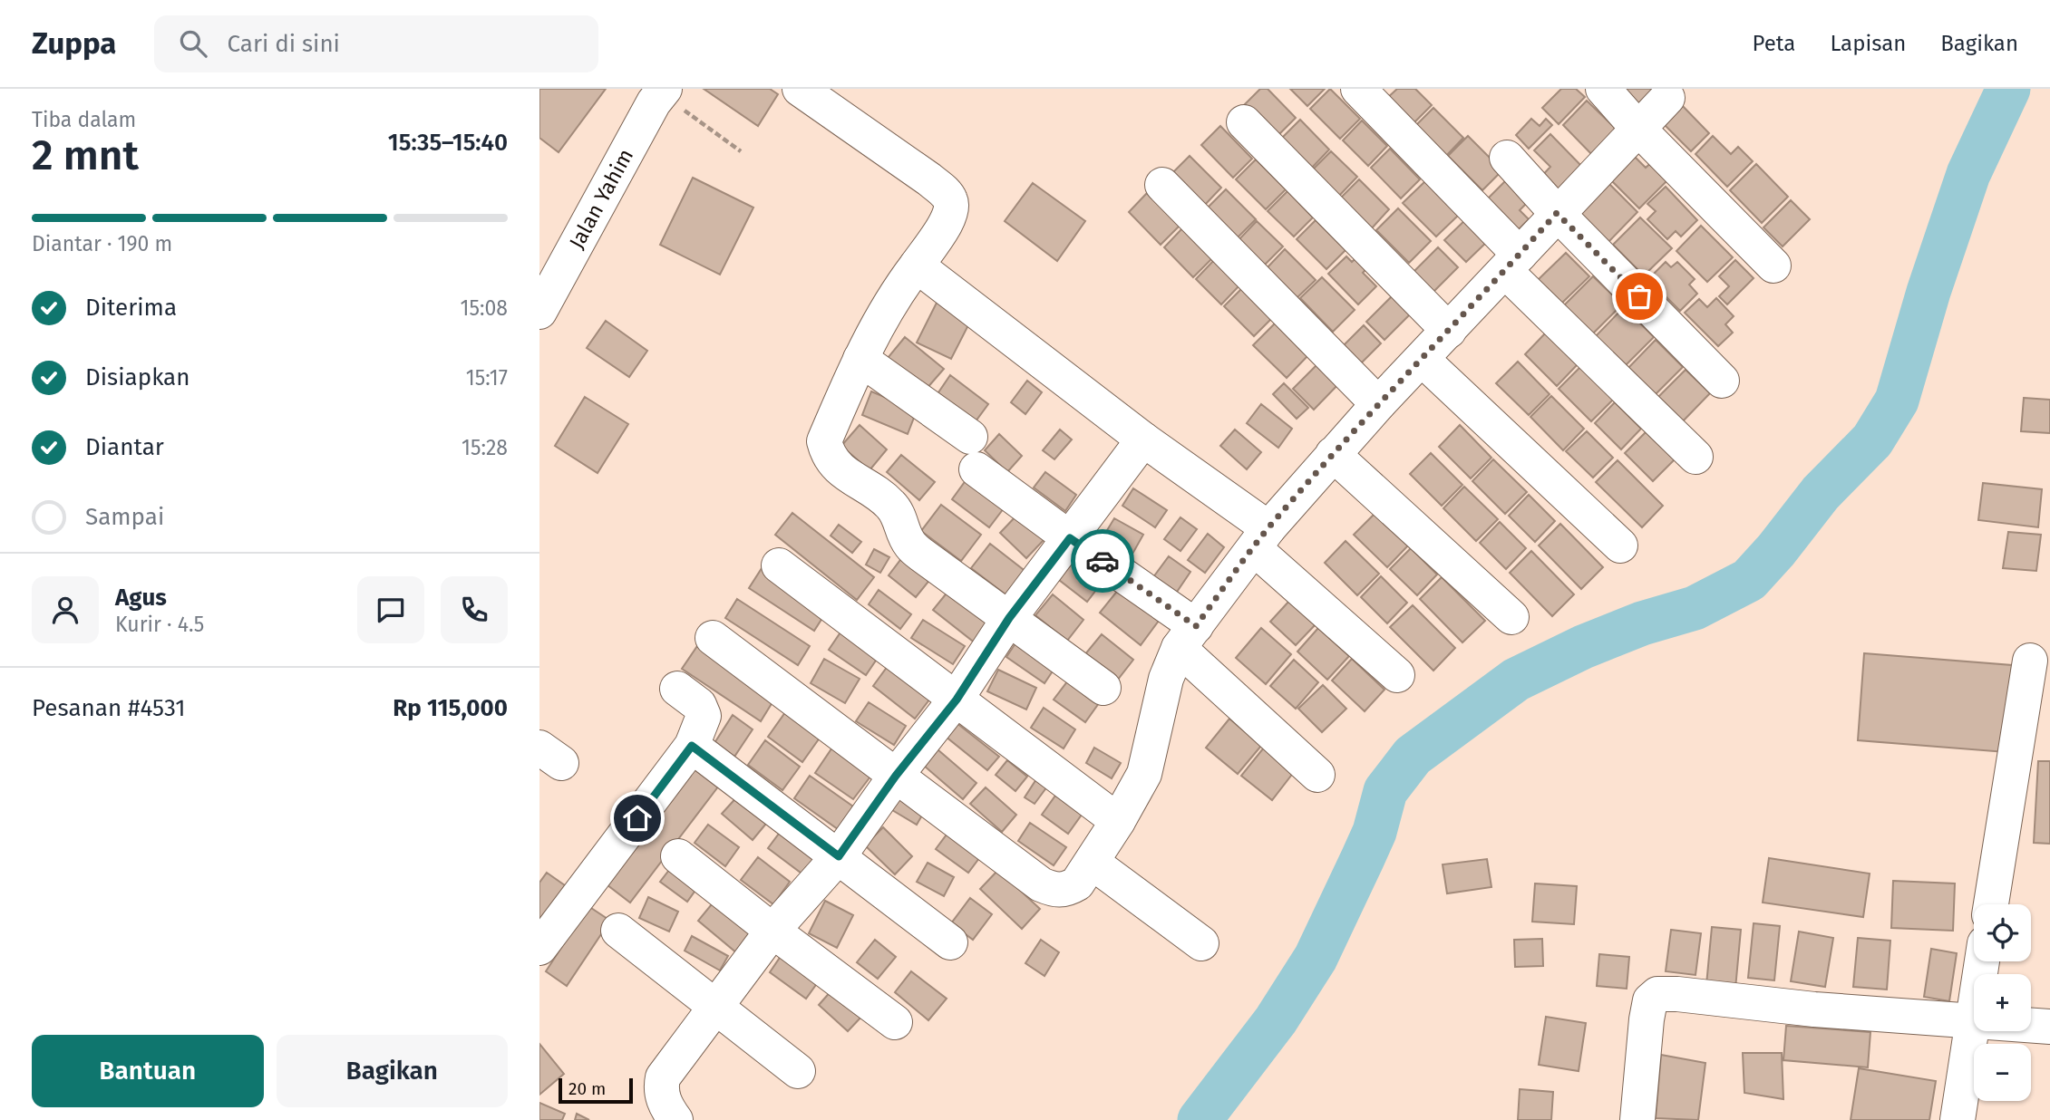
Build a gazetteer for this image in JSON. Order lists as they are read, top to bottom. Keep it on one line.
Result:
{"streets":{"street":["Jalan Yahim"]},"scale_bar":"20 m","page":{"header":"Zuppa","search":"Cari di sini","nav":["Peta","Lapisan","Bagikan"],"heading":["2 mnt","Tiba dalam","15:35–15:40"],"panel":["Agus","Kurir · 4.5","Pesanan #4531","Rp 115,000"],"bar":"Diantar · 190 m","list":[["Diterima","15:08"],["Disiapkan","15:17"],["Diantar","15:28"],"Sampai"],"map_buttons":["+","−"],"buttons":["Bantuan","Bagikan"],"scale":"20 m"}}
